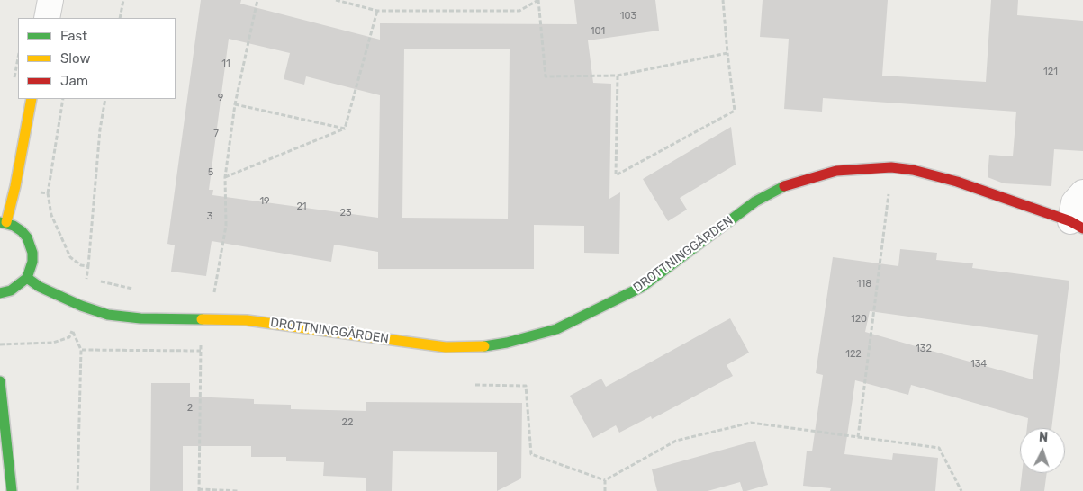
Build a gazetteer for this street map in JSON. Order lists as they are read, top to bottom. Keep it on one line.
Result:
{"streets":{"street":["DROTTNINGGÅRDEN"]},"house_numbers":["103","101","11","121","9","7","5","19","21","23","3","118","120","132","122","134","2","22"],"legend":["Fast","Slow","Jam"],"north":"top"}
